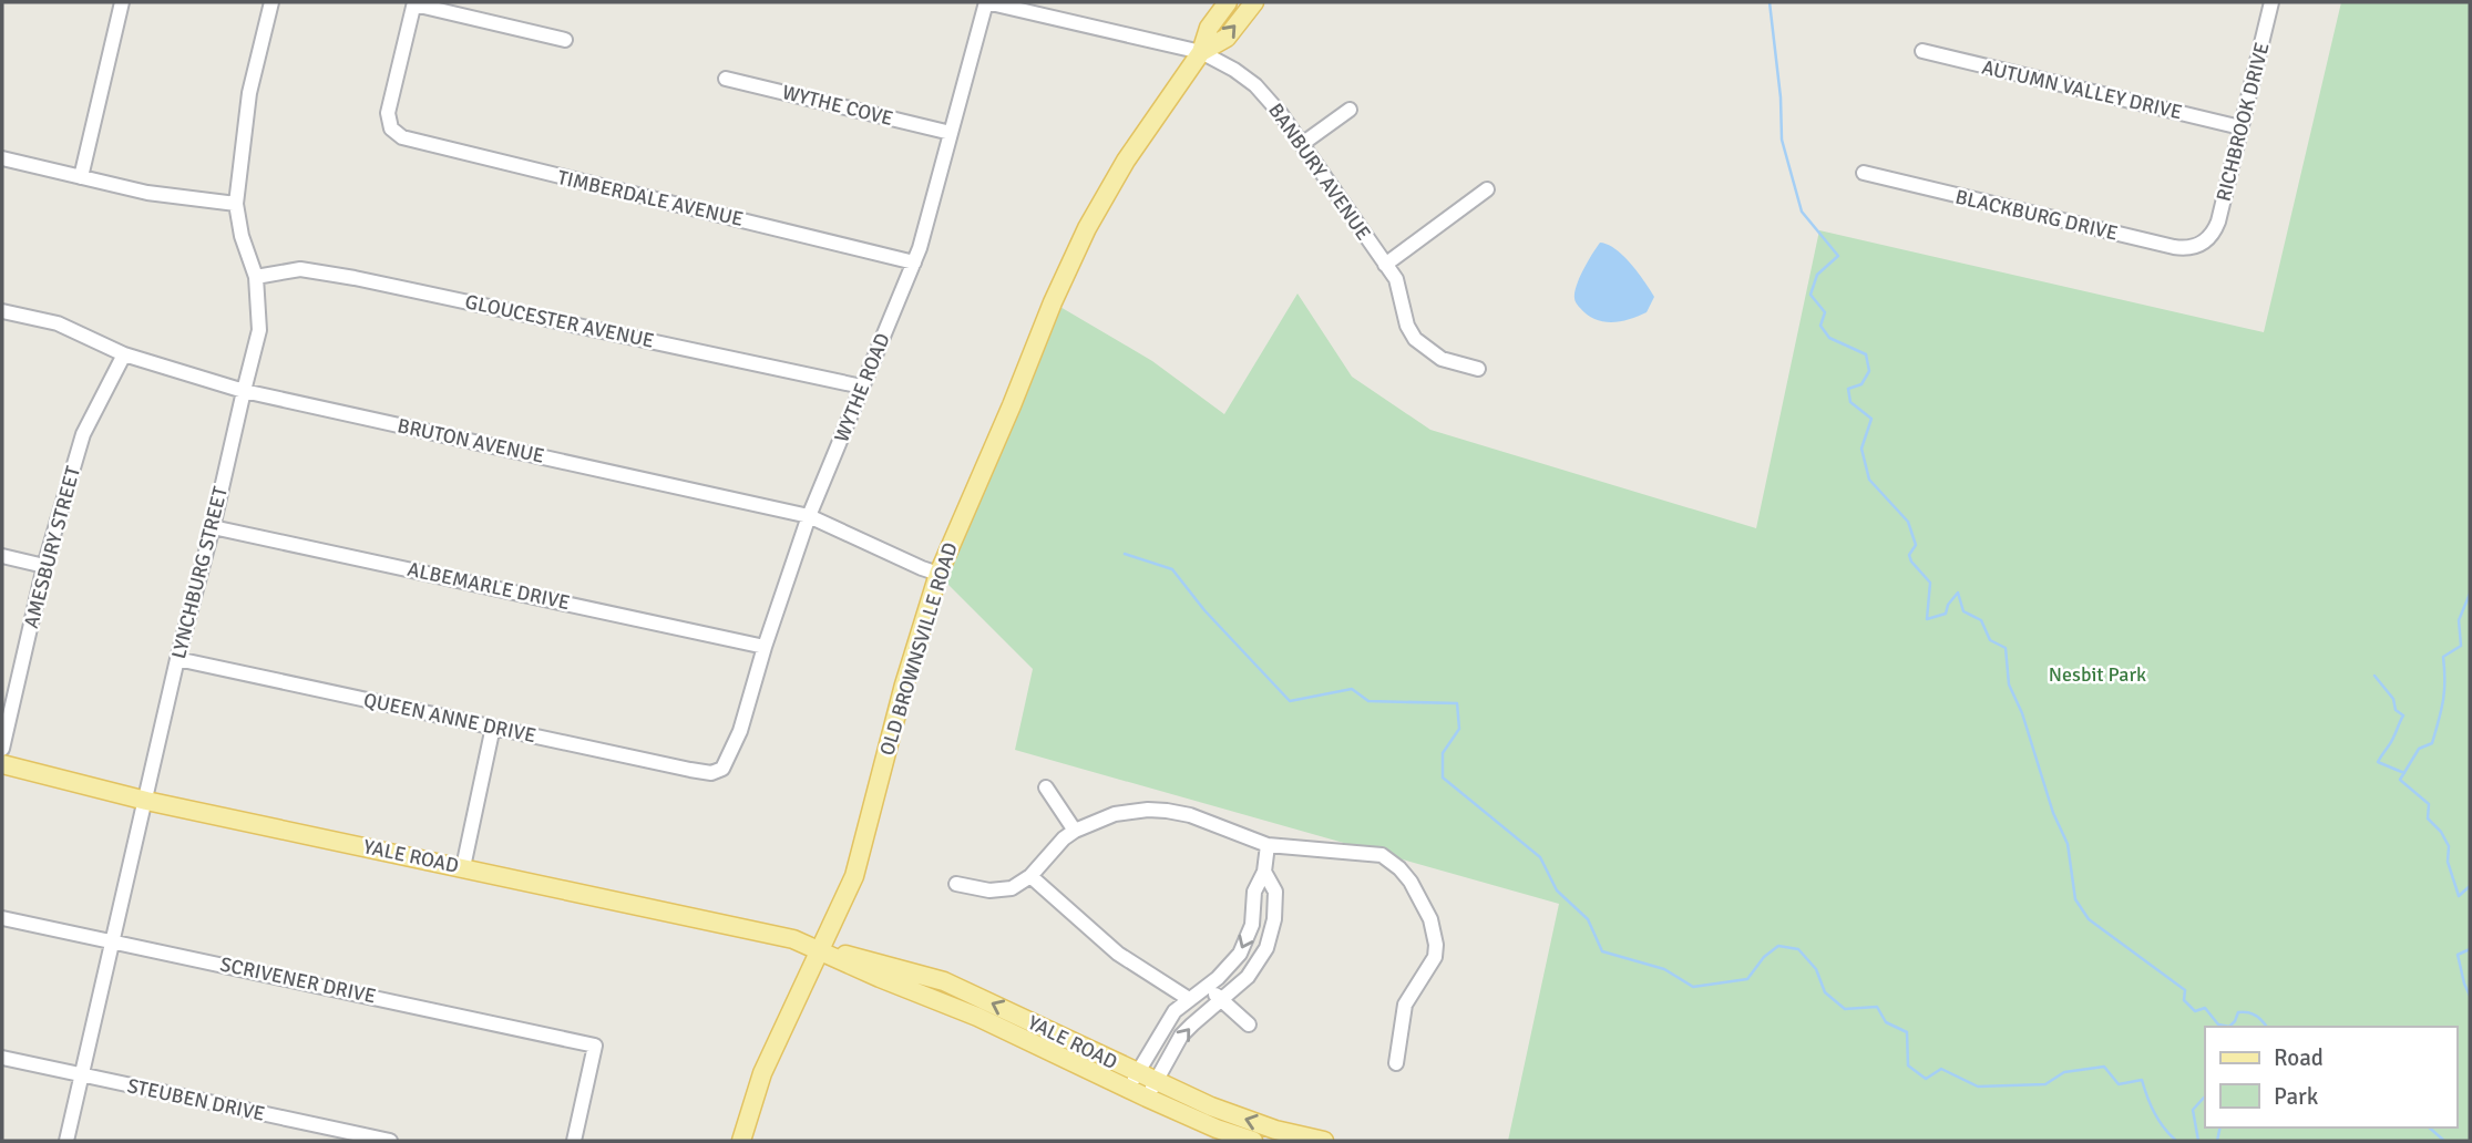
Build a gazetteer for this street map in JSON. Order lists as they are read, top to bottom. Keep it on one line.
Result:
{"streets":{"main road":["OLD BROWNSVILLE ROAD","YALE ROAD"],"street":["AUTUMN VALLEY DRIVE","WYTHE COVE","RICHBROOK DRIVE","BANBURY AVENUE","TIMBERDALE AVENUE","BLACKBURG DRIVE","GLOUCESTER AVENUE","WYTHE ROAD","BRUTON AVENUE","AMESBURY STREET","LYNCHBURG STREET","ALBEMARLE DRIVE","QUEEN ANNE DRIVE","SCRIVENER DRIVE","STEUBEN DRIVE"]},"crossings":[["AUTUMN VALLEY DRIVE","RICHBROOK DRIVE"],["WYTHE COVE","WYTHE ROAD"],["RICHBROOK DRIVE","BLACKBURG DRIVE"],["BANBURY AVENUE","WYTHE ROAD"],["BANBURY AVENUE","OLD BROWNSVILLE ROAD"],["TIMBERDALE AVENUE","WYTHE ROAD"],["GLOUCESTER AVENUE","WYTHE ROAD"],["GLOUCESTER AVENUE","LYNCHBURG STREET"],["WYTHE ROAD","BRUTON AVENUE"],["WYTHE ROAD","ALBEMARLE DRIVE"],["WYTHE ROAD","QUEEN ANNE DRIVE"],["BRUTON AVENUE","AMESBURY STREET"],["BRUTON AVENUE","LYNCHBURG STREET"],["BRUTON AVENUE","OLD BROWNSVILLE ROAD"],["LYNCHBURG STREET","ALBEMARLE DRIVE"],["LYNCHBURG STREET","QUEEN ANNE DRIVE"],["LYNCHBURG STREET","YALE ROAD"],["LYNCHBURG STREET","SCRIVENER DRIVE"],["LYNCHBURG STREET","STEUBEN DRIVE"],["OLD BROWNSVILLE ROAD","YALE ROAD"]],"parks":["Nesbit Park"],"legend":["Road","Park"]}
